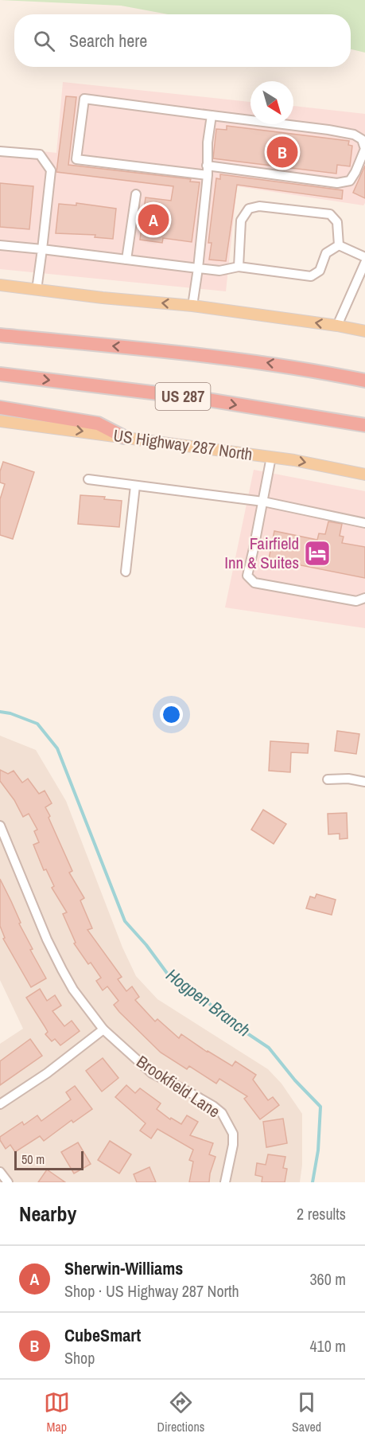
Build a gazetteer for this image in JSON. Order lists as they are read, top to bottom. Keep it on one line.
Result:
{"streets":{"highway":["US 287"],"main road":["US Highway 287 North"],"street":["Brookfield Lane"]},"one_way":["US Highway 287 North"],"water":["Hogpen Branch"],"places":{"hotel":["Fairfield Inn & Suites"]},"scale_bar":"50 m","north":"bottom right","page":{"search":"Search here","pins":["B","A"],"scale":"50 m","heading":["Nearby","2 results"],"list":[{"mark":"A","name":"Sherwin-Williams","note":"Shop · US Highway 287 North","value":"360 m"},{"mark":"B","name":"CubeSmart","note":"Shop","value":"410 m"}],"nav":["Map","Directions","Saved"]}}
